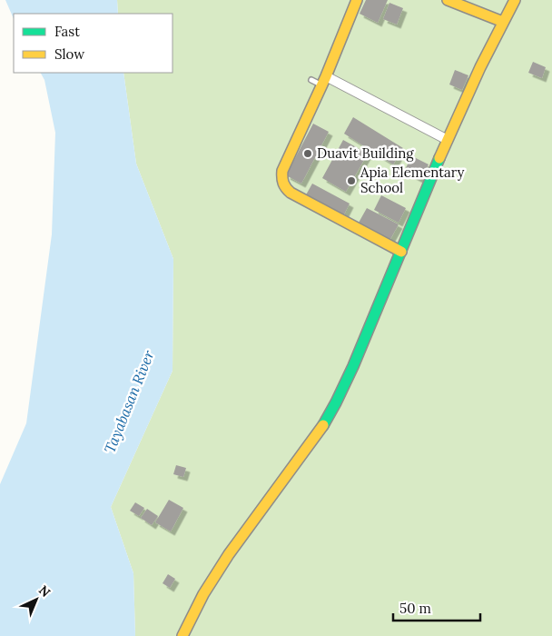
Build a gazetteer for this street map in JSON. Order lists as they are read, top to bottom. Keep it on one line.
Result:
{"water":["Tayabasan River"],"places":["Duavit Building","Apia Elementary School"],"legend":["Fast","Slow"],"scale_bar":"50 m","north":"top right"}
